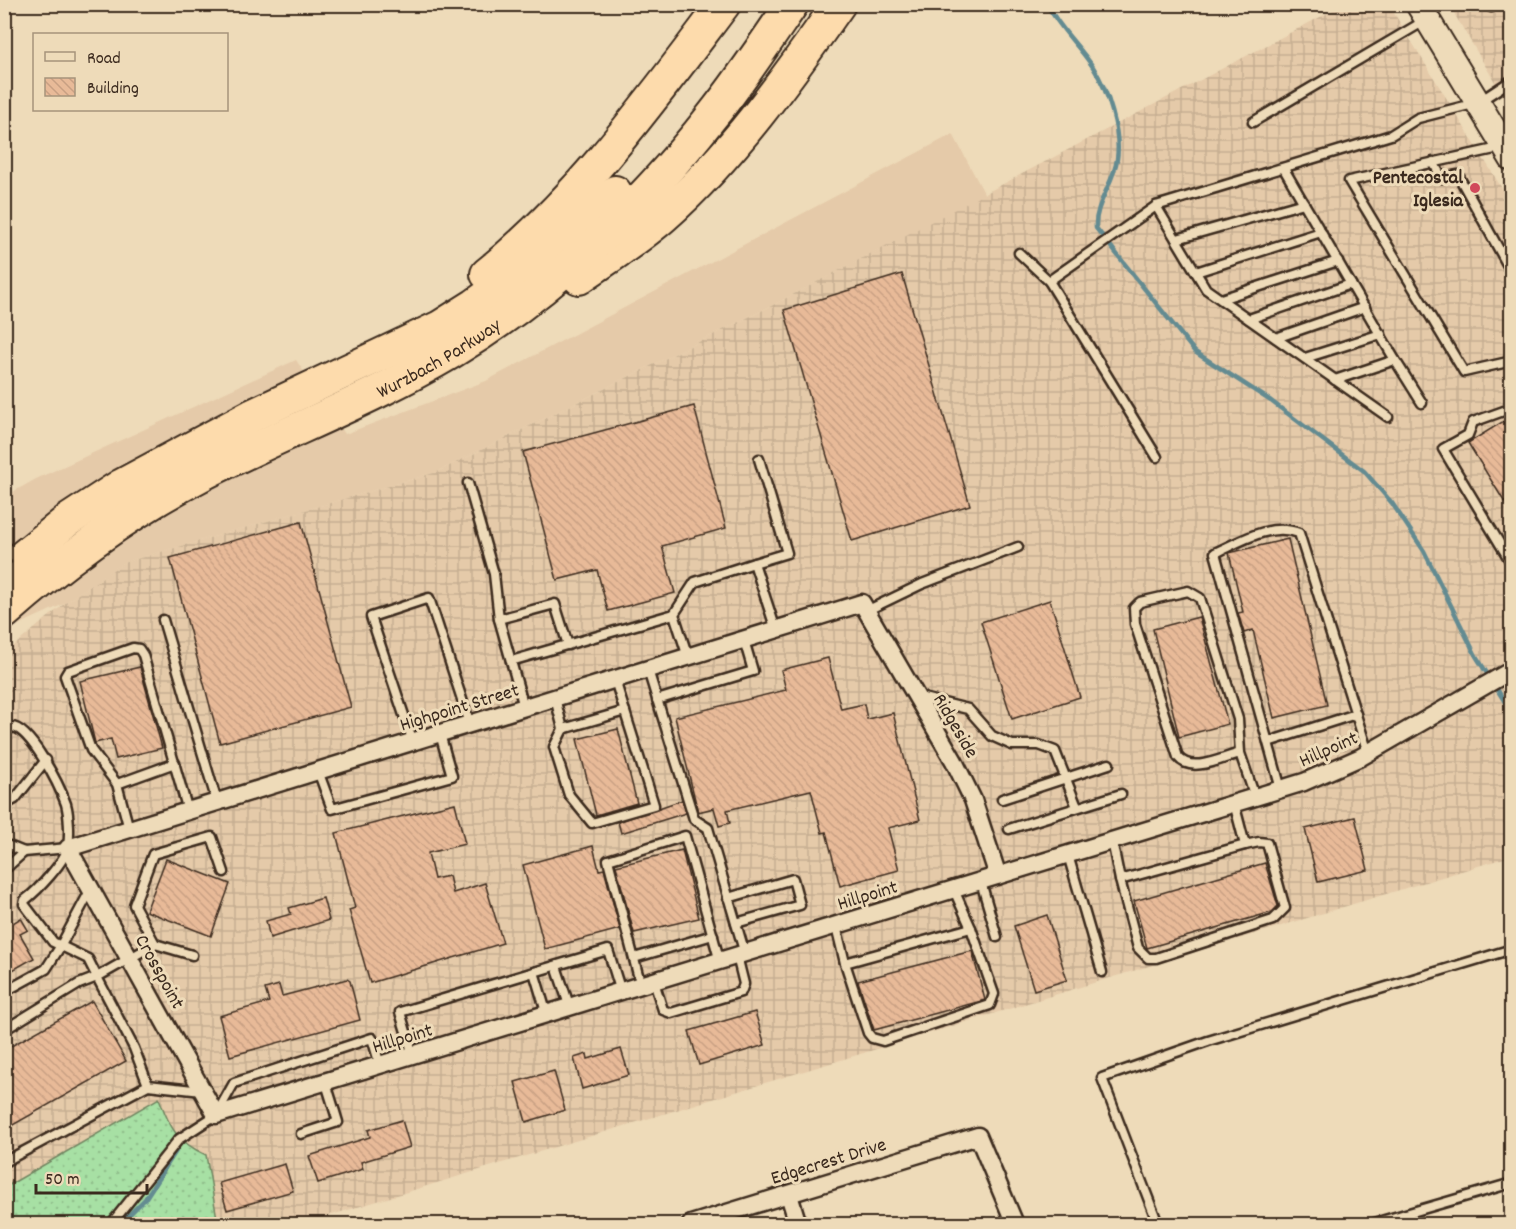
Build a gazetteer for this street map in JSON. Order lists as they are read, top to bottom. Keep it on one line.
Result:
{"streets":{"highway":["Wurzbach Parkway"],"street":["Highpoint Street","Ridgeside","Hillpoint","Crosspoint","Edgecrest Drive"]},"crossings":[["Highpoint Street","Ridgeside"],["Highpoint Street","Crosspoint"],["Ridgeside","Hillpoint"],["Hillpoint","Crosspoint"]],"places":["Pentecostal Iglesia"],"legend":["Road","Building"],"scale_bar":"50 m"}
